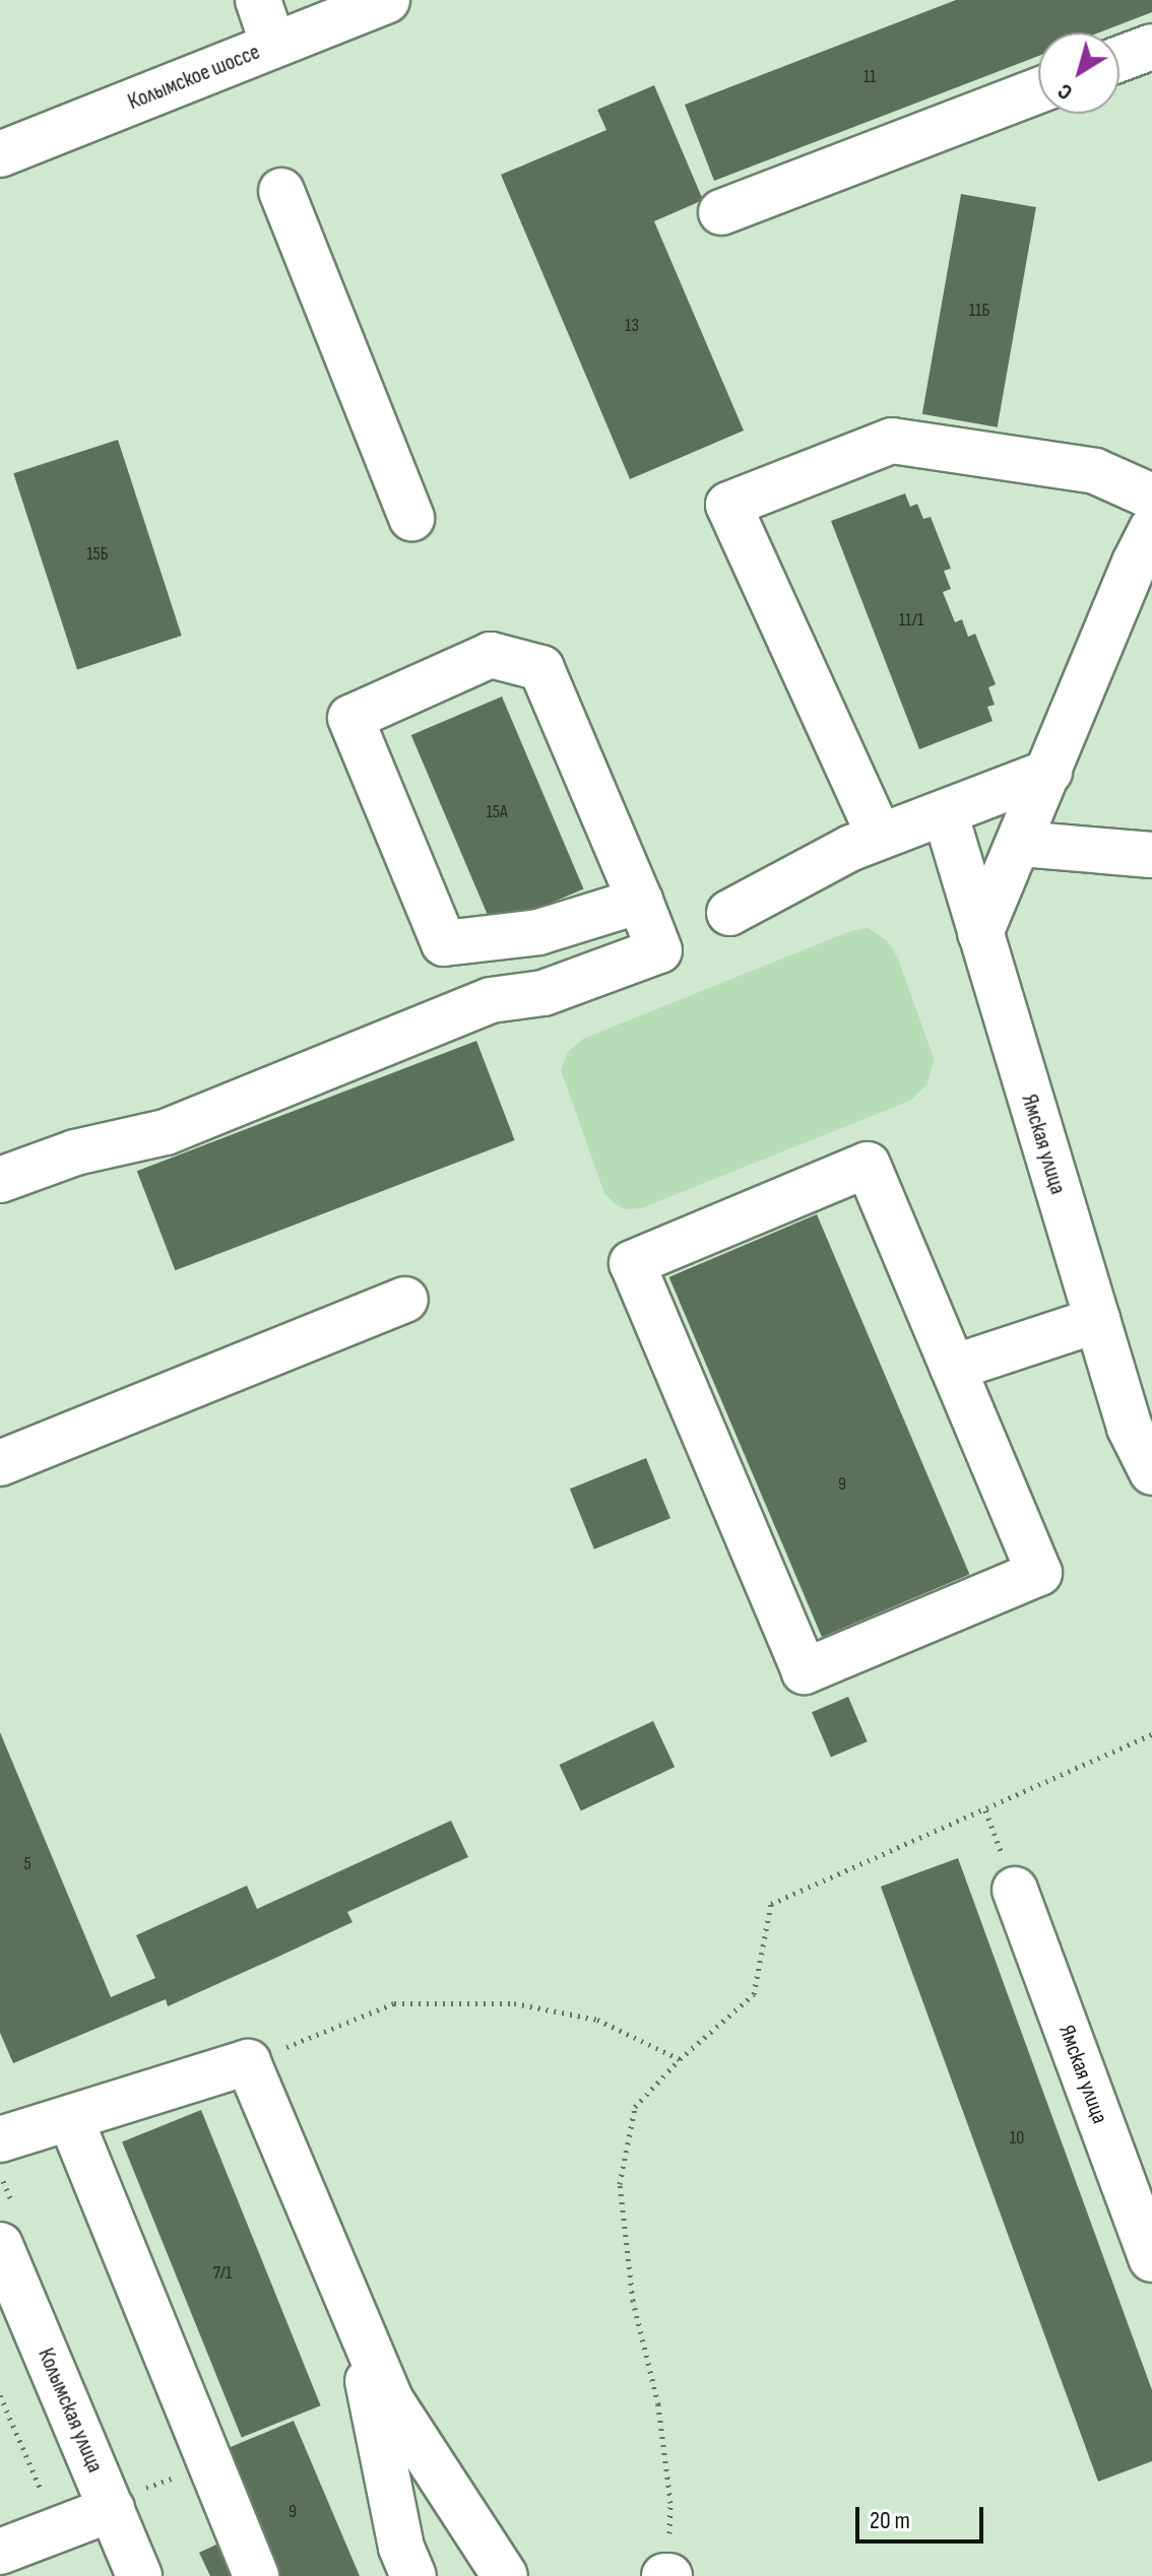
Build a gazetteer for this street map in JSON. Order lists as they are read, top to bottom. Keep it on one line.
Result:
{"streets":{"main road":["Колымское шоссе","Ямская улица","Колымская улица"]},"house_numbers":["11","11Б","13","15Б","11/1","15А","9","5","10","7/1","9"],"scale_bar":"20 m","north":"bottom left"}
